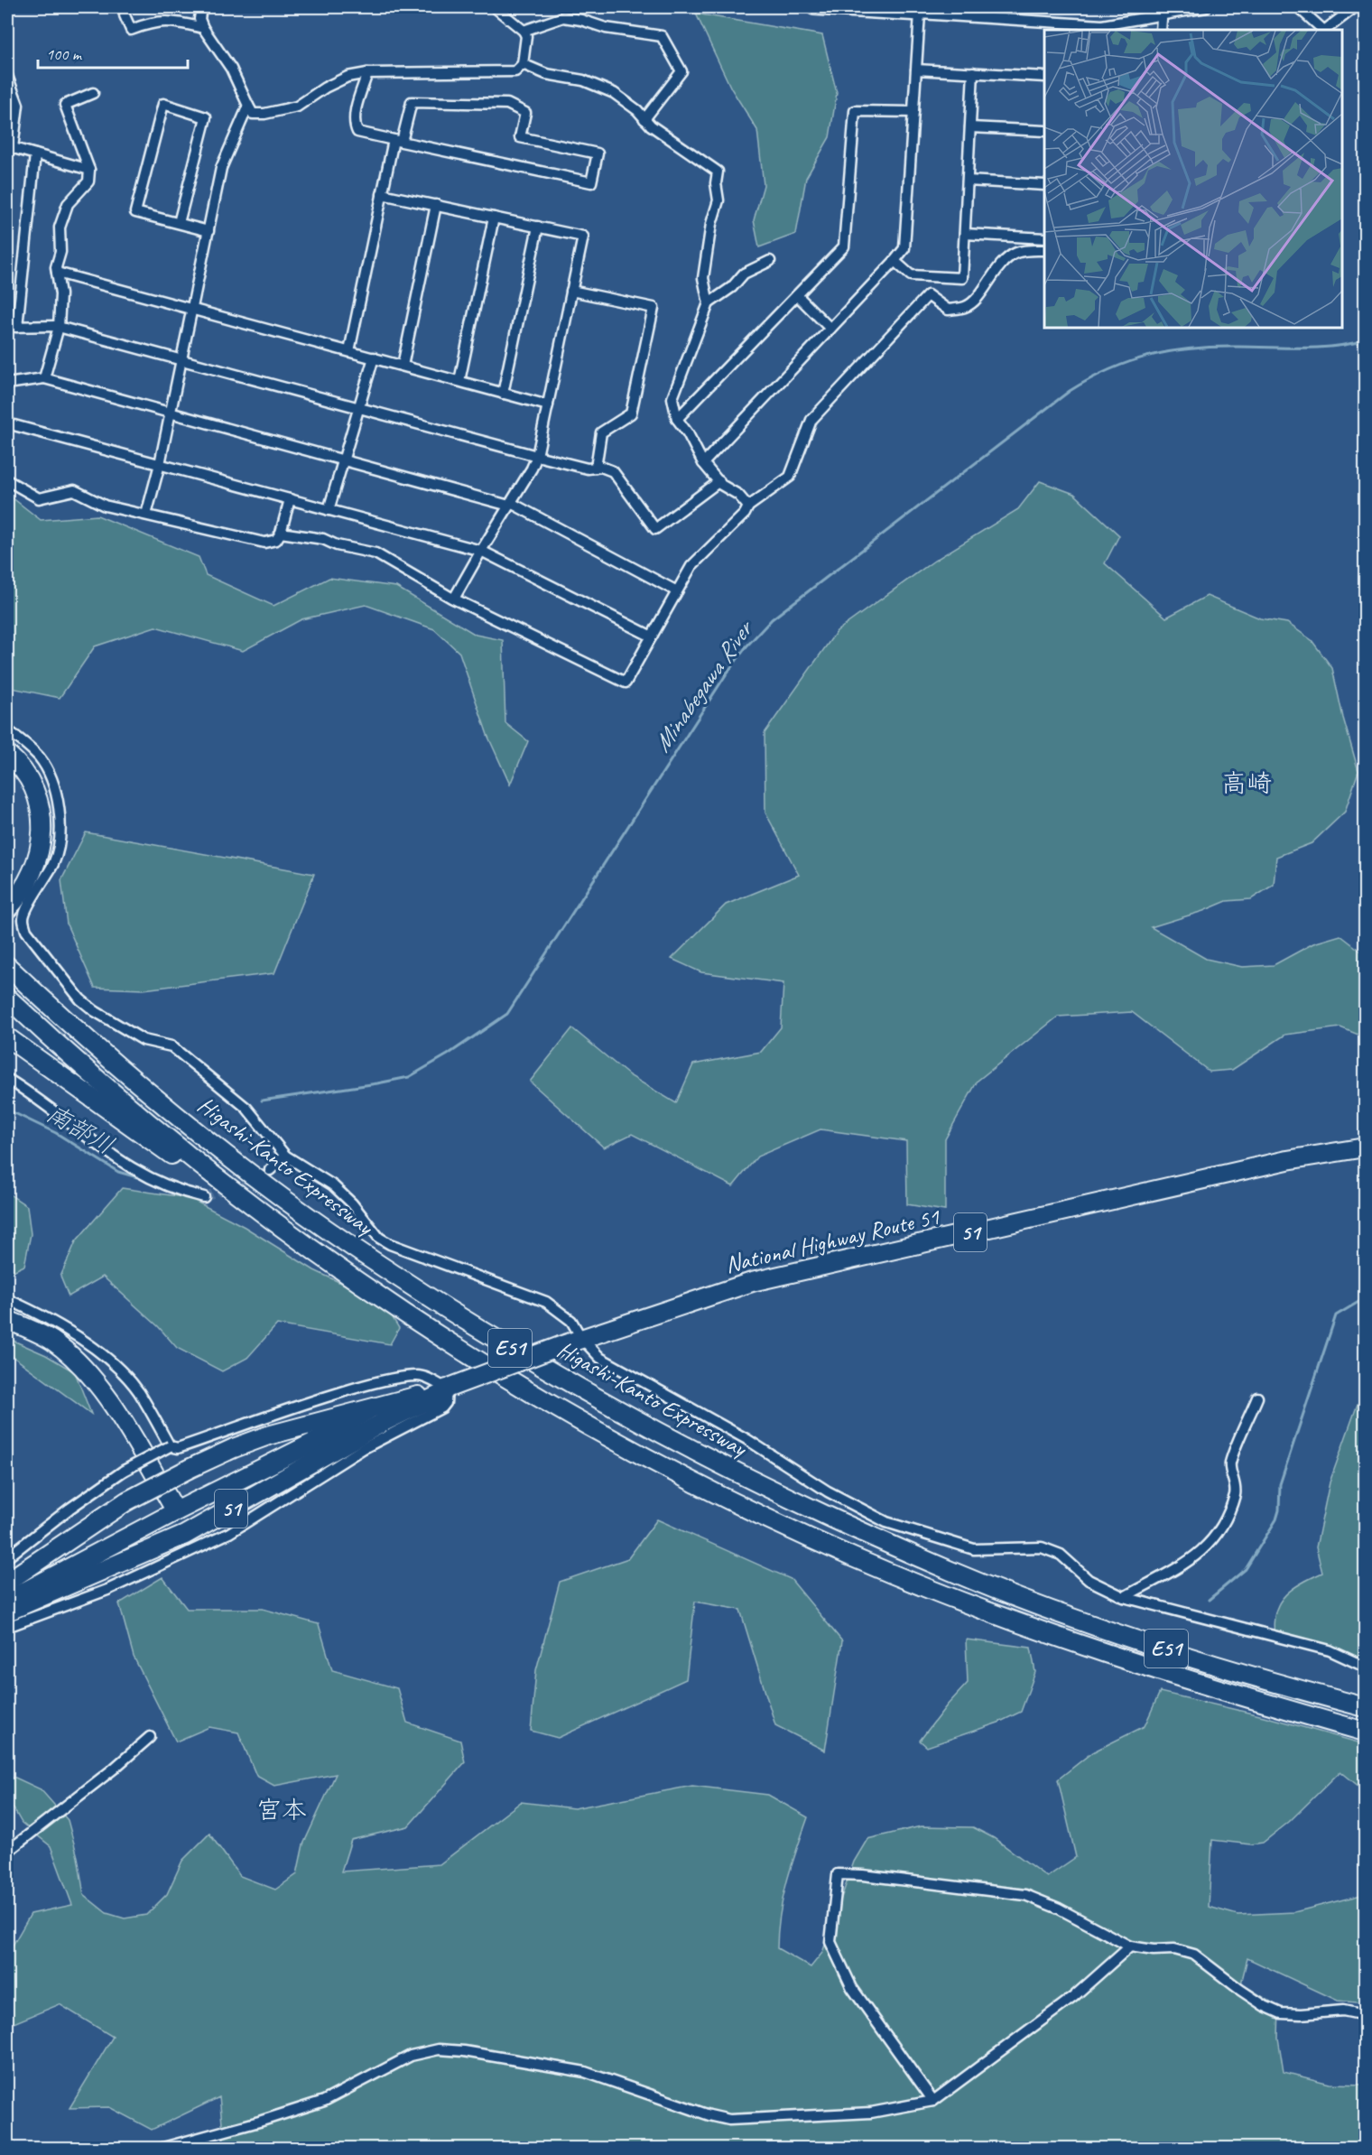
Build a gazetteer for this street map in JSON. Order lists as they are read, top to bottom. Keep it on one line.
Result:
{"streets":{"highway":["Higashi-Kanto Expressway","51","National Highway Route 51","E51"]},"districts":["高崎","宮本"],"water":["Minabegawa River","南部川"],"scale_bar":"100 m"}
